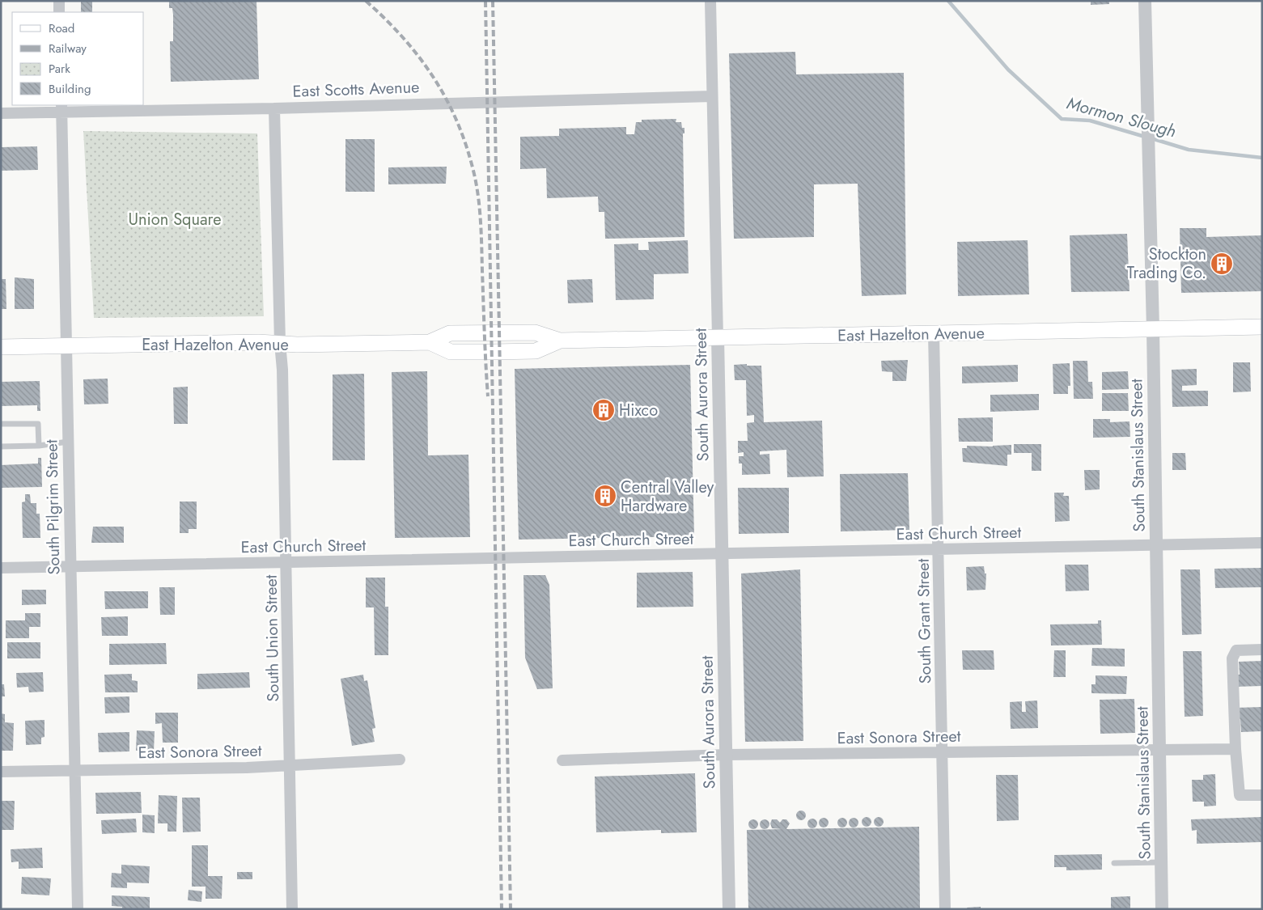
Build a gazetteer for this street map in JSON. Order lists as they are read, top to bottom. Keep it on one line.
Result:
{"streets":{"main road":["East Hazelton Avenue"],"street":["East Scotts Avenue","South Aurora Street","South Stanislaus Street","South Pilgrim Street","East Church Street","South Grant Street","South Union Street","East Sonora Street"]},"crossings":[["East Scotts Avenue","South Aurora Street"],["East Scotts Avenue","South Pilgrim Street"],["East Scotts Avenue","South Union Street"],["East Hazelton Avenue","South Aurora Street"],["East Hazelton Avenue","South Stanislaus Street"],["East Hazelton Avenue","South Pilgrim Street"],["East Hazelton Avenue","South Grant Street"],["East Hazelton Avenue","South Union Street"],["South Aurora Street","East Church Street"],["South Aurora Street","East Sonora Street"],["South Stanislaus Street","East Church Street"],["South Stanislaus Street","East Sonora Street"],["South Pilgrim Street","East Church Street"],["South Pilgrim Street","East Sonora Street"],["East Church Street","South Grant Street"],["East Church Street","South Union Street"],["South Grant Street","East Sonora Street"],["South Union Street","East Sonora Street"]],"water":["Mormon Slough"],"parks":["Union Square"],"places":{"building":["Stockton Trading Co.","Hixco","Central Valley Hardware"]},"legend":["Road","Railway","Park","Building"]}
